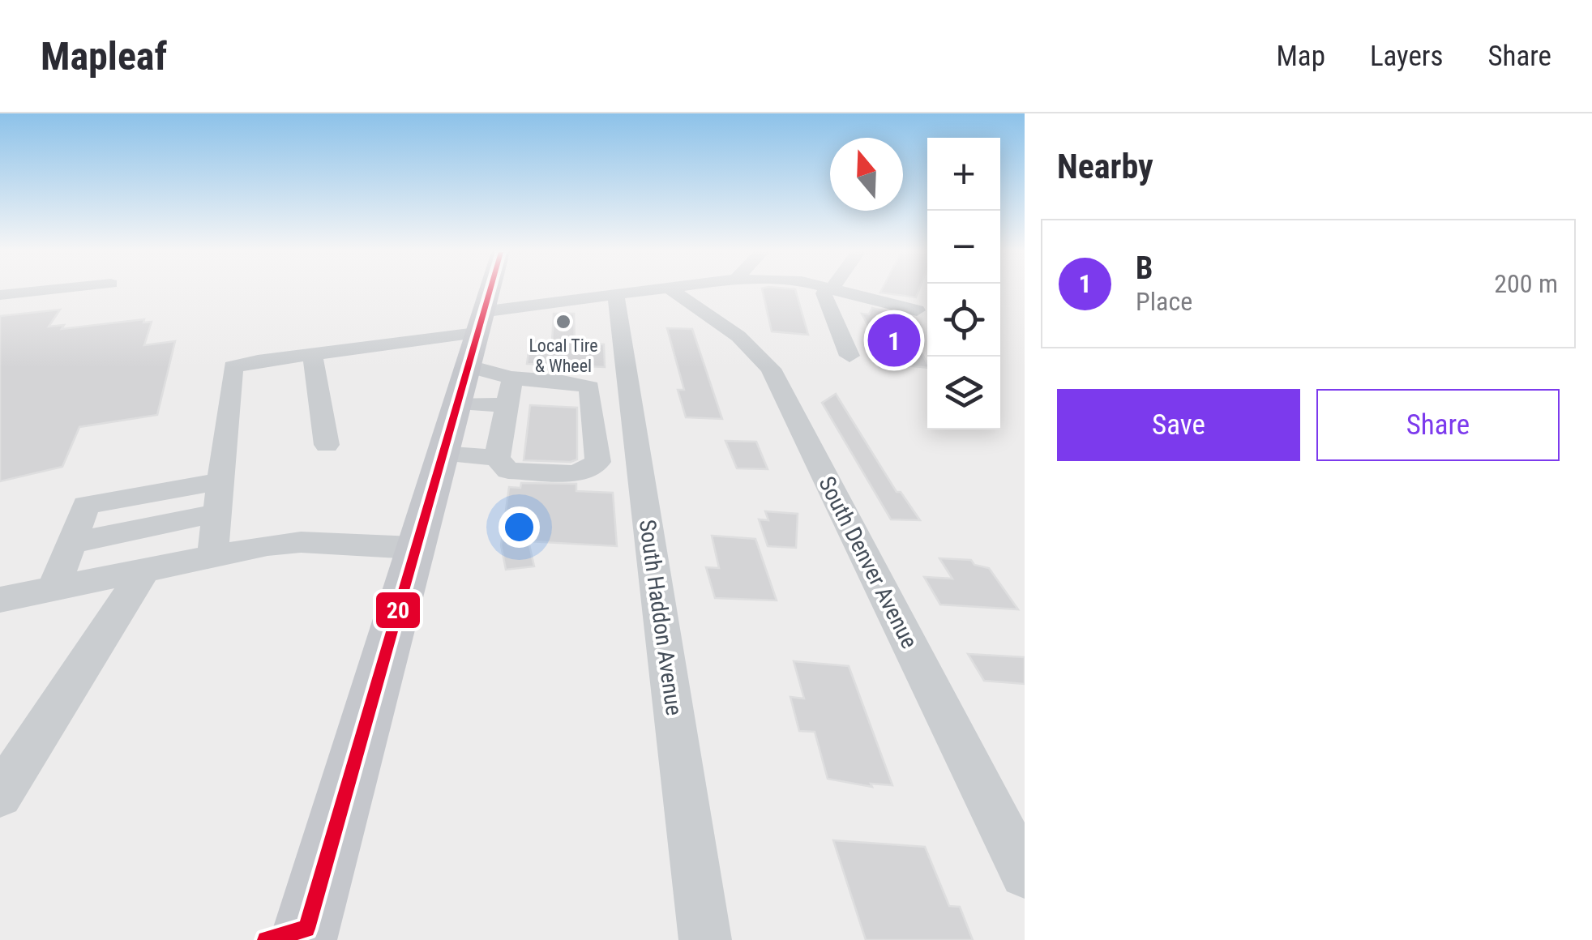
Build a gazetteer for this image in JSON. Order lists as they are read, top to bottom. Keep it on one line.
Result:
{"streets":{"street":["South Denver Avenue","South Haddon Avenue"]},"places":["Local Tire & Wheel"],"lines":["transit line 20"],"north":"top","page":{"header":"Mapleaf","nav":["Map","Layers","Share"],"heading":"Nearby","map_buttons":["+","−"],"list":[{"mark":"1","name":"B","note":"Place","value":"200 m"}],"pins":"1","buttons":["Save","Share"]}}
